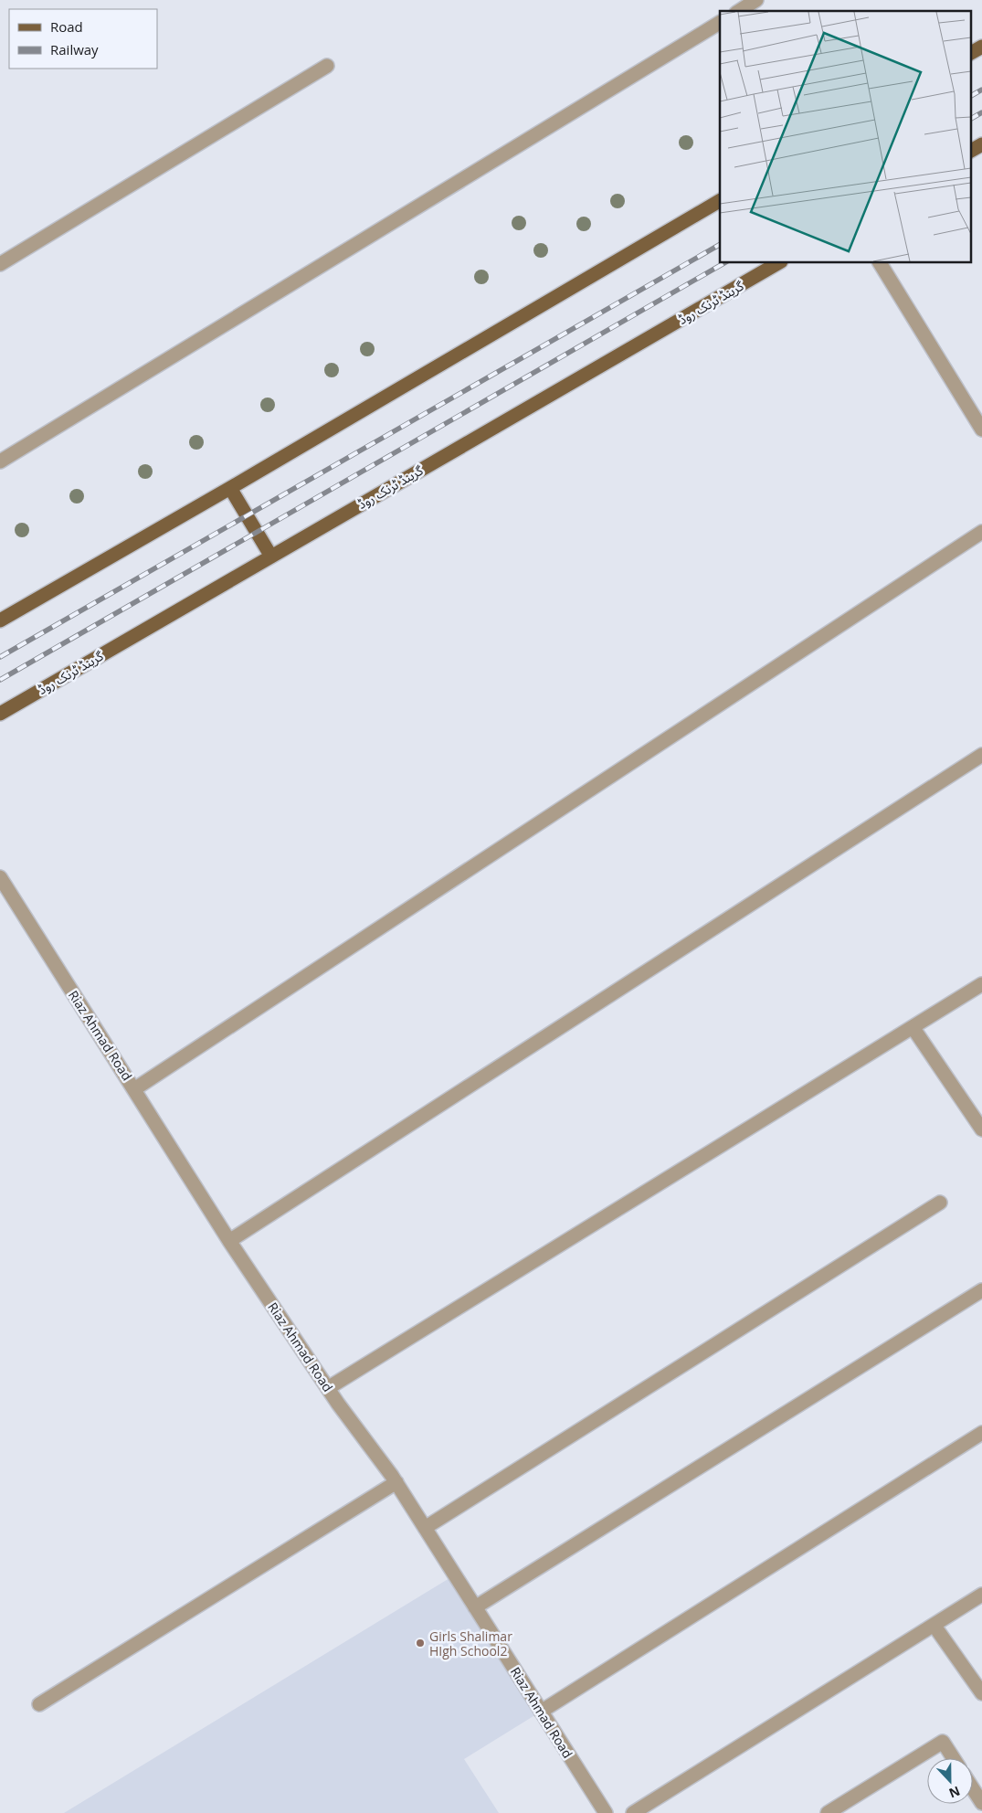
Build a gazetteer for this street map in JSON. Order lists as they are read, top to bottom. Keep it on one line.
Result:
{"streets":{"main road":["گرینڈ ٹرنک روڈ"],"street":["Riaz Ahmad Road"]},"places":["Girls Shalimar HIgh School2"],"legend":["Road","Railway"],"north":"bottom"}
